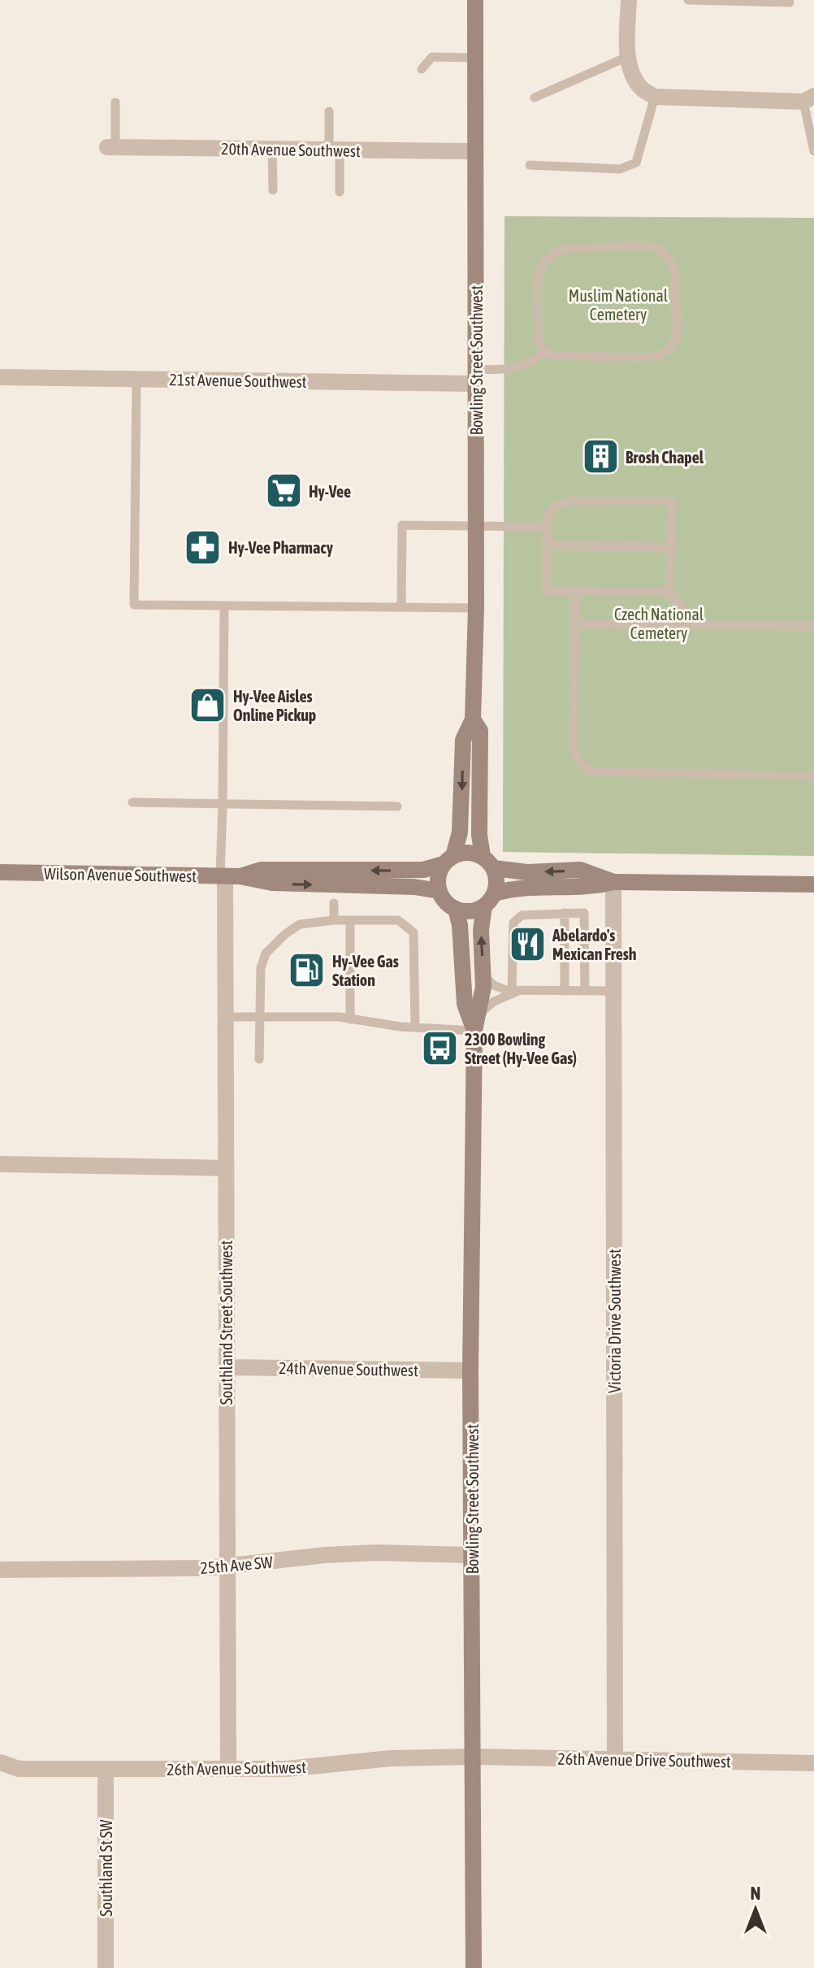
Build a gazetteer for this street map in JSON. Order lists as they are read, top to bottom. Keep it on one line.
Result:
{"streets":{"main road":["Bowling Street Southwest","Wilson Avenue Southwest"],"street":["20th Avenue Southwest","21st Avenue Southwest","Victoria Drive Southwest","Southland Street Southwest","24th Avenue Southwest","25th Ave SW","26th Avenue Drive Southwest","26th Avenue Southwest","Southland St SW"]},"crossings":[["20th Avenue Southwest","Bowling Street Southwest"],["Bowling Street Southwest","21st Avenue Southwest"],["Bowling Street Southwest","Wilson Avenue Southwest"],["Bowling Street Southwest","24th Avenue Southwest"],["Bowling Street Southwest","25th Ave SW"],["Bowling Street Southwest","26th Avenue Drive Southwest"],["Bowling Street Southwest","26th Avenue Southwest"],["Wilson Avenue Southwest","Southland Street Southwest"],["Victoria Drive Southwest","26th Avenue Drive Southwest"],["Southland Street Southwest","24th Avenue Southwest"],["Southland Street Southwest","25th Ave SW"],["Southland Street Southwest","26th Avenue Southwest"],["26th Avenue Drive Southwest","26th Avenue Southwest"],["26th Avenue Southwest","Southland St SW"]],"parks":["Muslim National Cemetery","Czech National Cemetery"],"places":{"building":["Brosh Chapel"],"supermarket":["Hy-Vee"],"pharmacy":["Hy-Vee Pharmacy"],"shop":["Hy-Vee Aisles Online Pickup"],"restaurant":["Abelardo's Mexican Fresh"],"fuel station":["Hy-Vee Gas Station"],"bus stop":["2300 Bowling Street (Hy-Vee Gas)"]},"north":"top"}
